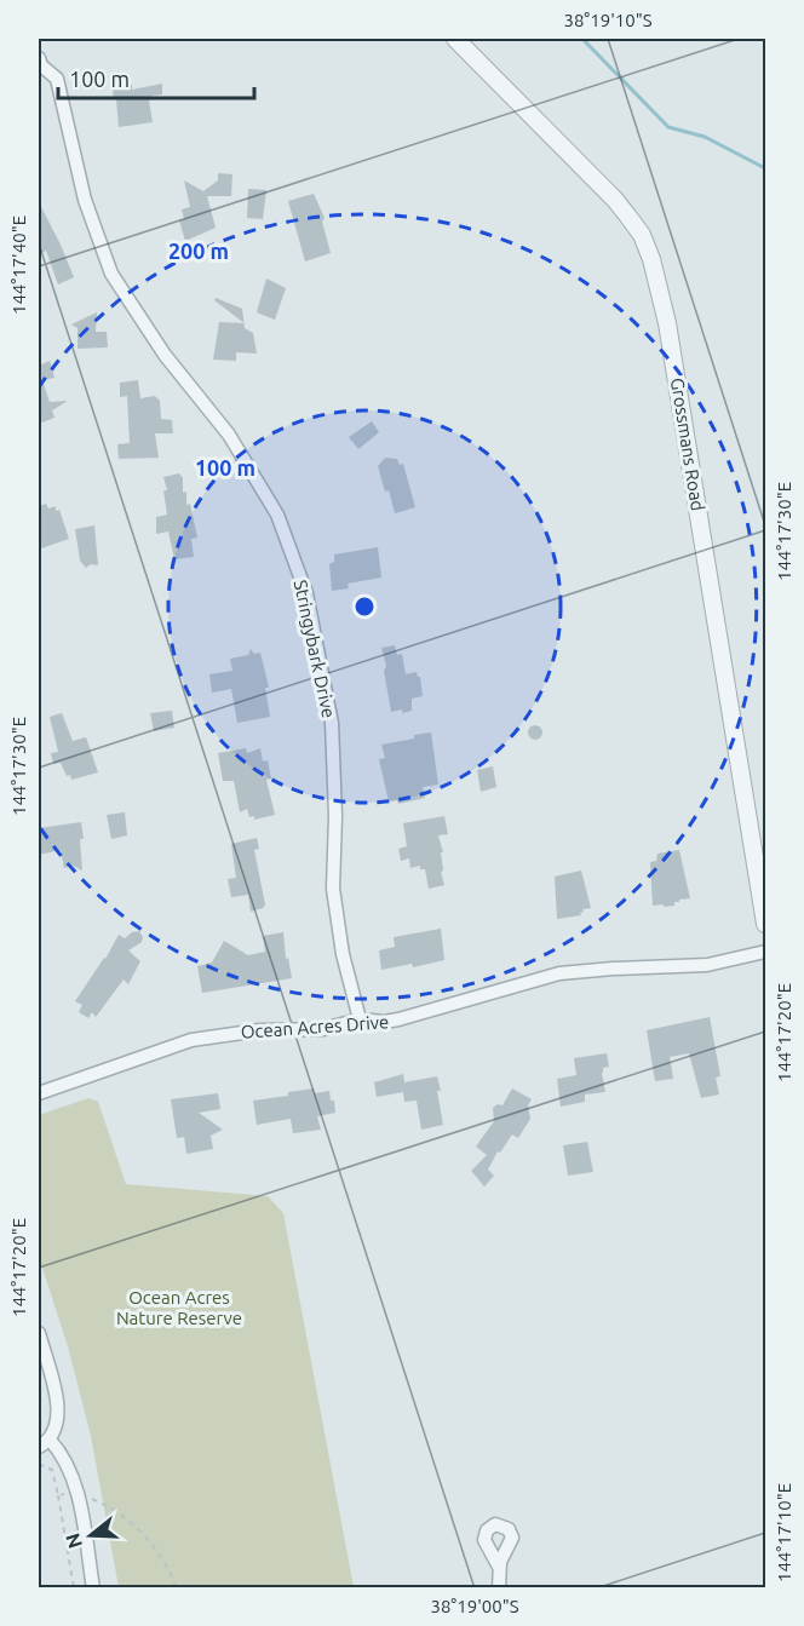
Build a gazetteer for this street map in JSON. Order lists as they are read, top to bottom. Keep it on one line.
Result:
{"streets":{"street":["Grossmans Road","Stringybark Drive","Ocean Acres Drive"]},"crossings":[["Stringybark Drive","Ocean Acres Drive"]],"parks":["Ocean Acres Nature Reserve"],"scale_bar":"100 m","north":"left","coordinates":["38°19'10\"S","144°17'40\"E","144°17'30\"E","144°17'20\"E","144°17'10\"E","38°19'00\"S"],"rings":["200 m","100 m"]}
